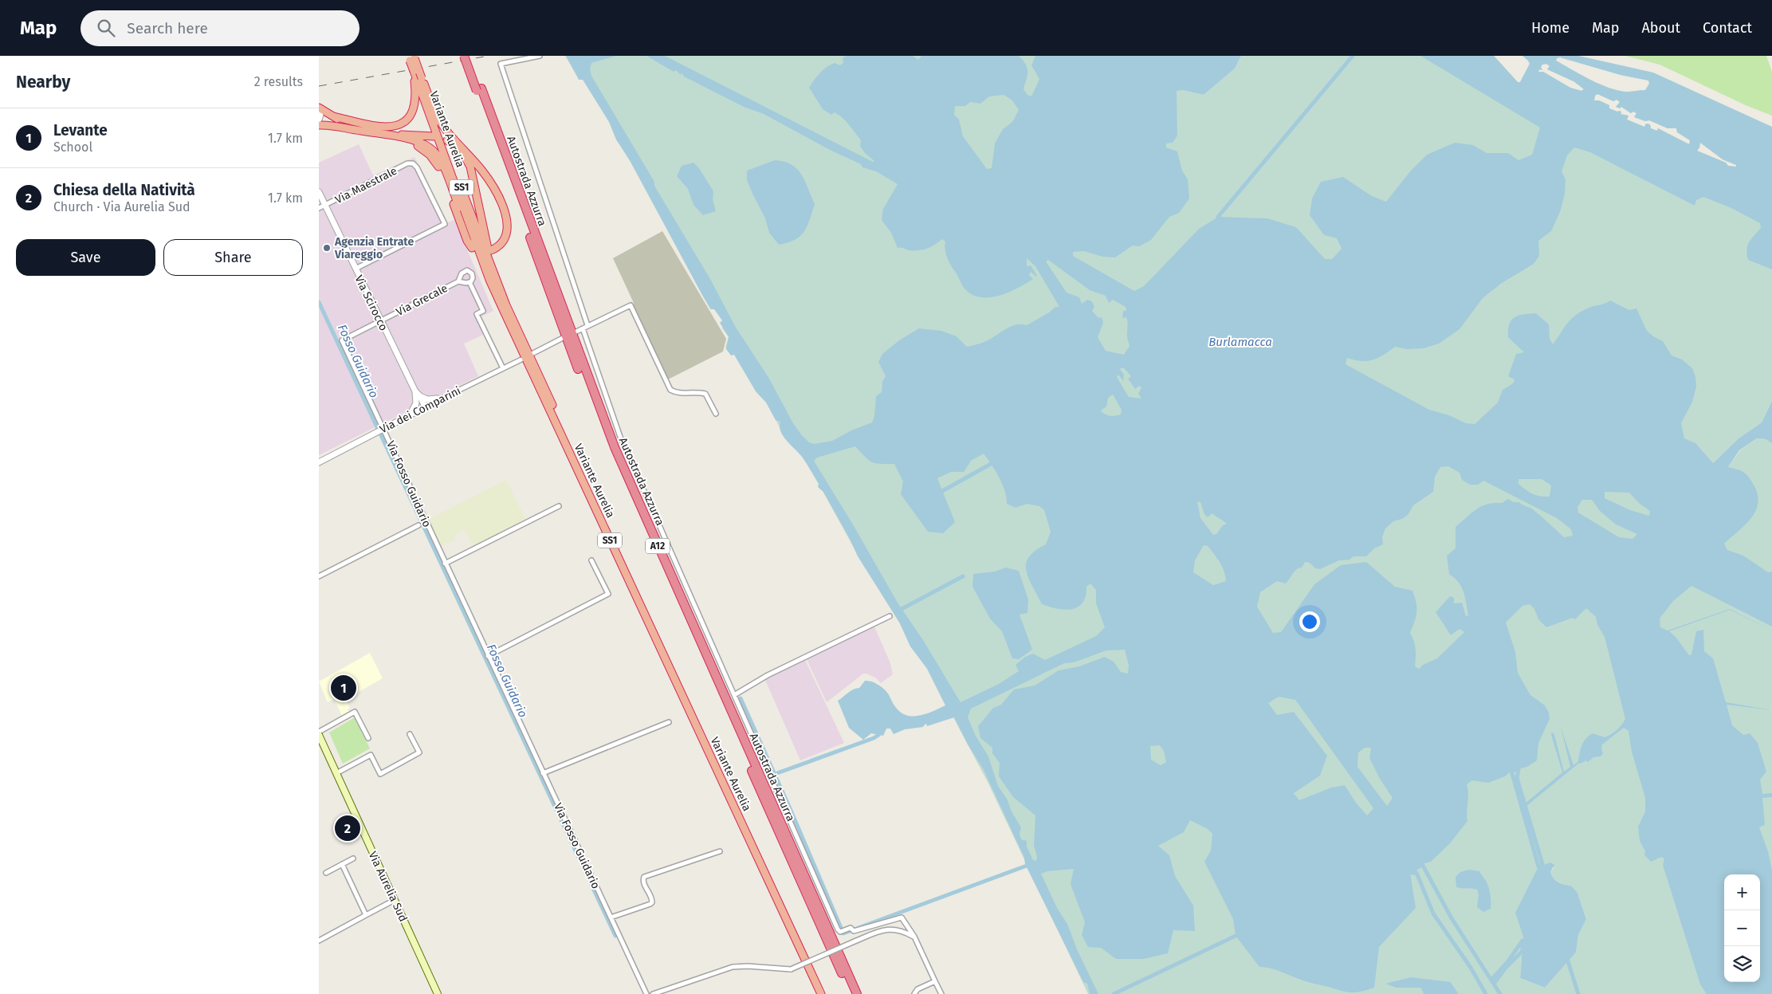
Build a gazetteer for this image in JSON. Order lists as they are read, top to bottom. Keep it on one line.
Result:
{"streets":{"highway":["Variante Aurelia","Autostrada Azzurra","SS1","A12"],"main road":["Via Aurelia Sud"],"street":["Via Maestrale","Via Grecale","Via Scirocco","Via dei Comparini","Via Fosso Guidario"]},"crossings":[["Via Maestrale","Via Scirocco"],["Via Grecale","Via Scirocco"],["Via Grecale","Via Fosso Guidario"],["Via Scirocco","Via dei Comparini"],["Via dei Comparini","Via Fosso Guidario"]],"water":["Burlamacca","Fosso Guidario"],"places":["Agenzia Entrate Viareggio"],"page":{"header":"Map","search":"Search here","nav":["Home","Map","About","Contact"],"heading":["Nearby","2 results"],"list":[{"mark":"1","name":"Levante","note":"School","value":"1.7 km"},{"mark":"2","name":"Chiesa della Natività","note":"Church · Via Aurelia Sud","value":"1.7 km"}],"buttons":["Save","Share"],"pins":["1","2"],"map_buttons":["+","−"]}}
